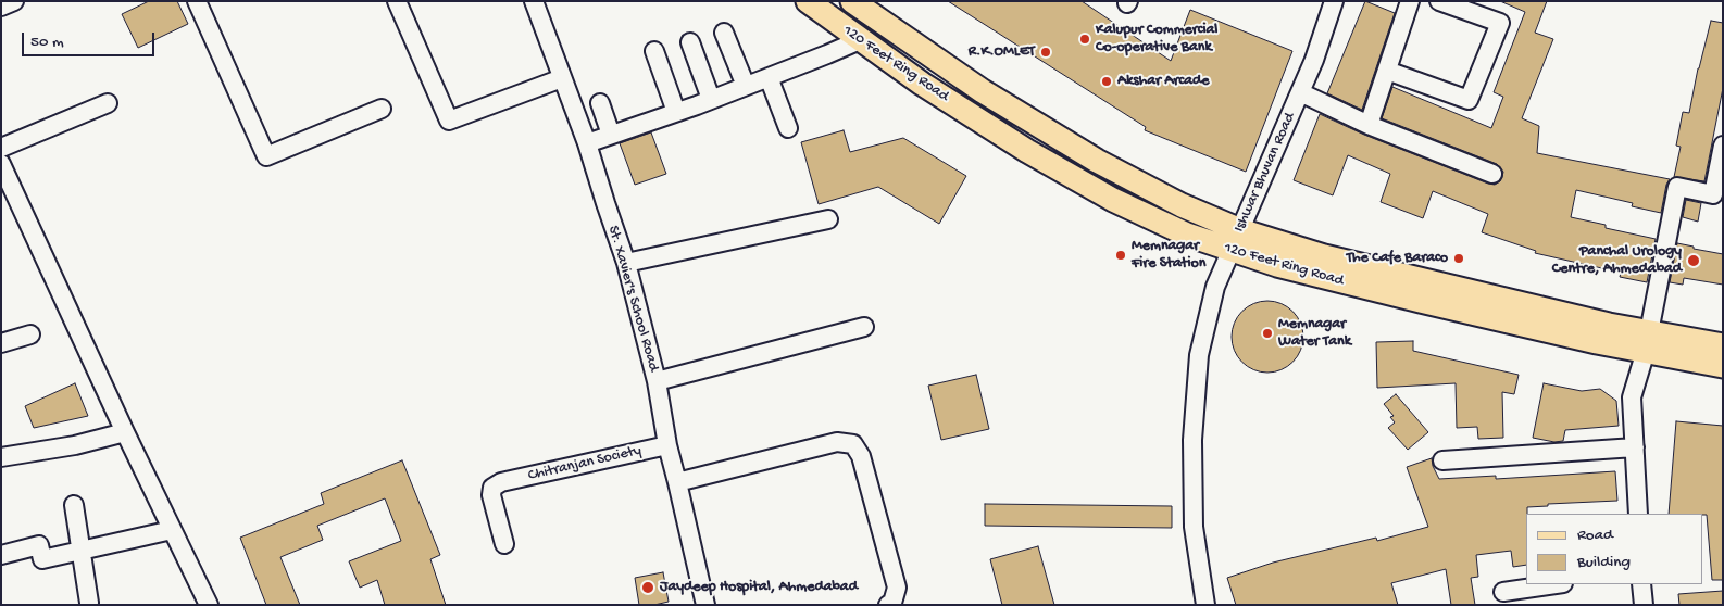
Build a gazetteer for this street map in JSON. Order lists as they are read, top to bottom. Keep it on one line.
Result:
{"streets":{"main road":["120 Feet Ring Road"],"street":["Ishwar Bhuvan Road","St. Xavier's School Road","Chitranjan Society"]},"crossings":[["120 Feet Ring Road","Ishwar Bhuvan Road"],["St. Xavier's School Road","Chitranjan Society"]],"places":["Kalupur Commercial Co-operative Bank","R.K.OMLET","Akshar Arcade","Memnagar Fire Station","The Cafe Baraco","Panchal Urology Centre, Ahmedabad","Memnagar Water Tank","Jaydeep Hospital, Ahmedabad"],"legend":["Road","Building"],"scale_bar":"50 m"}
